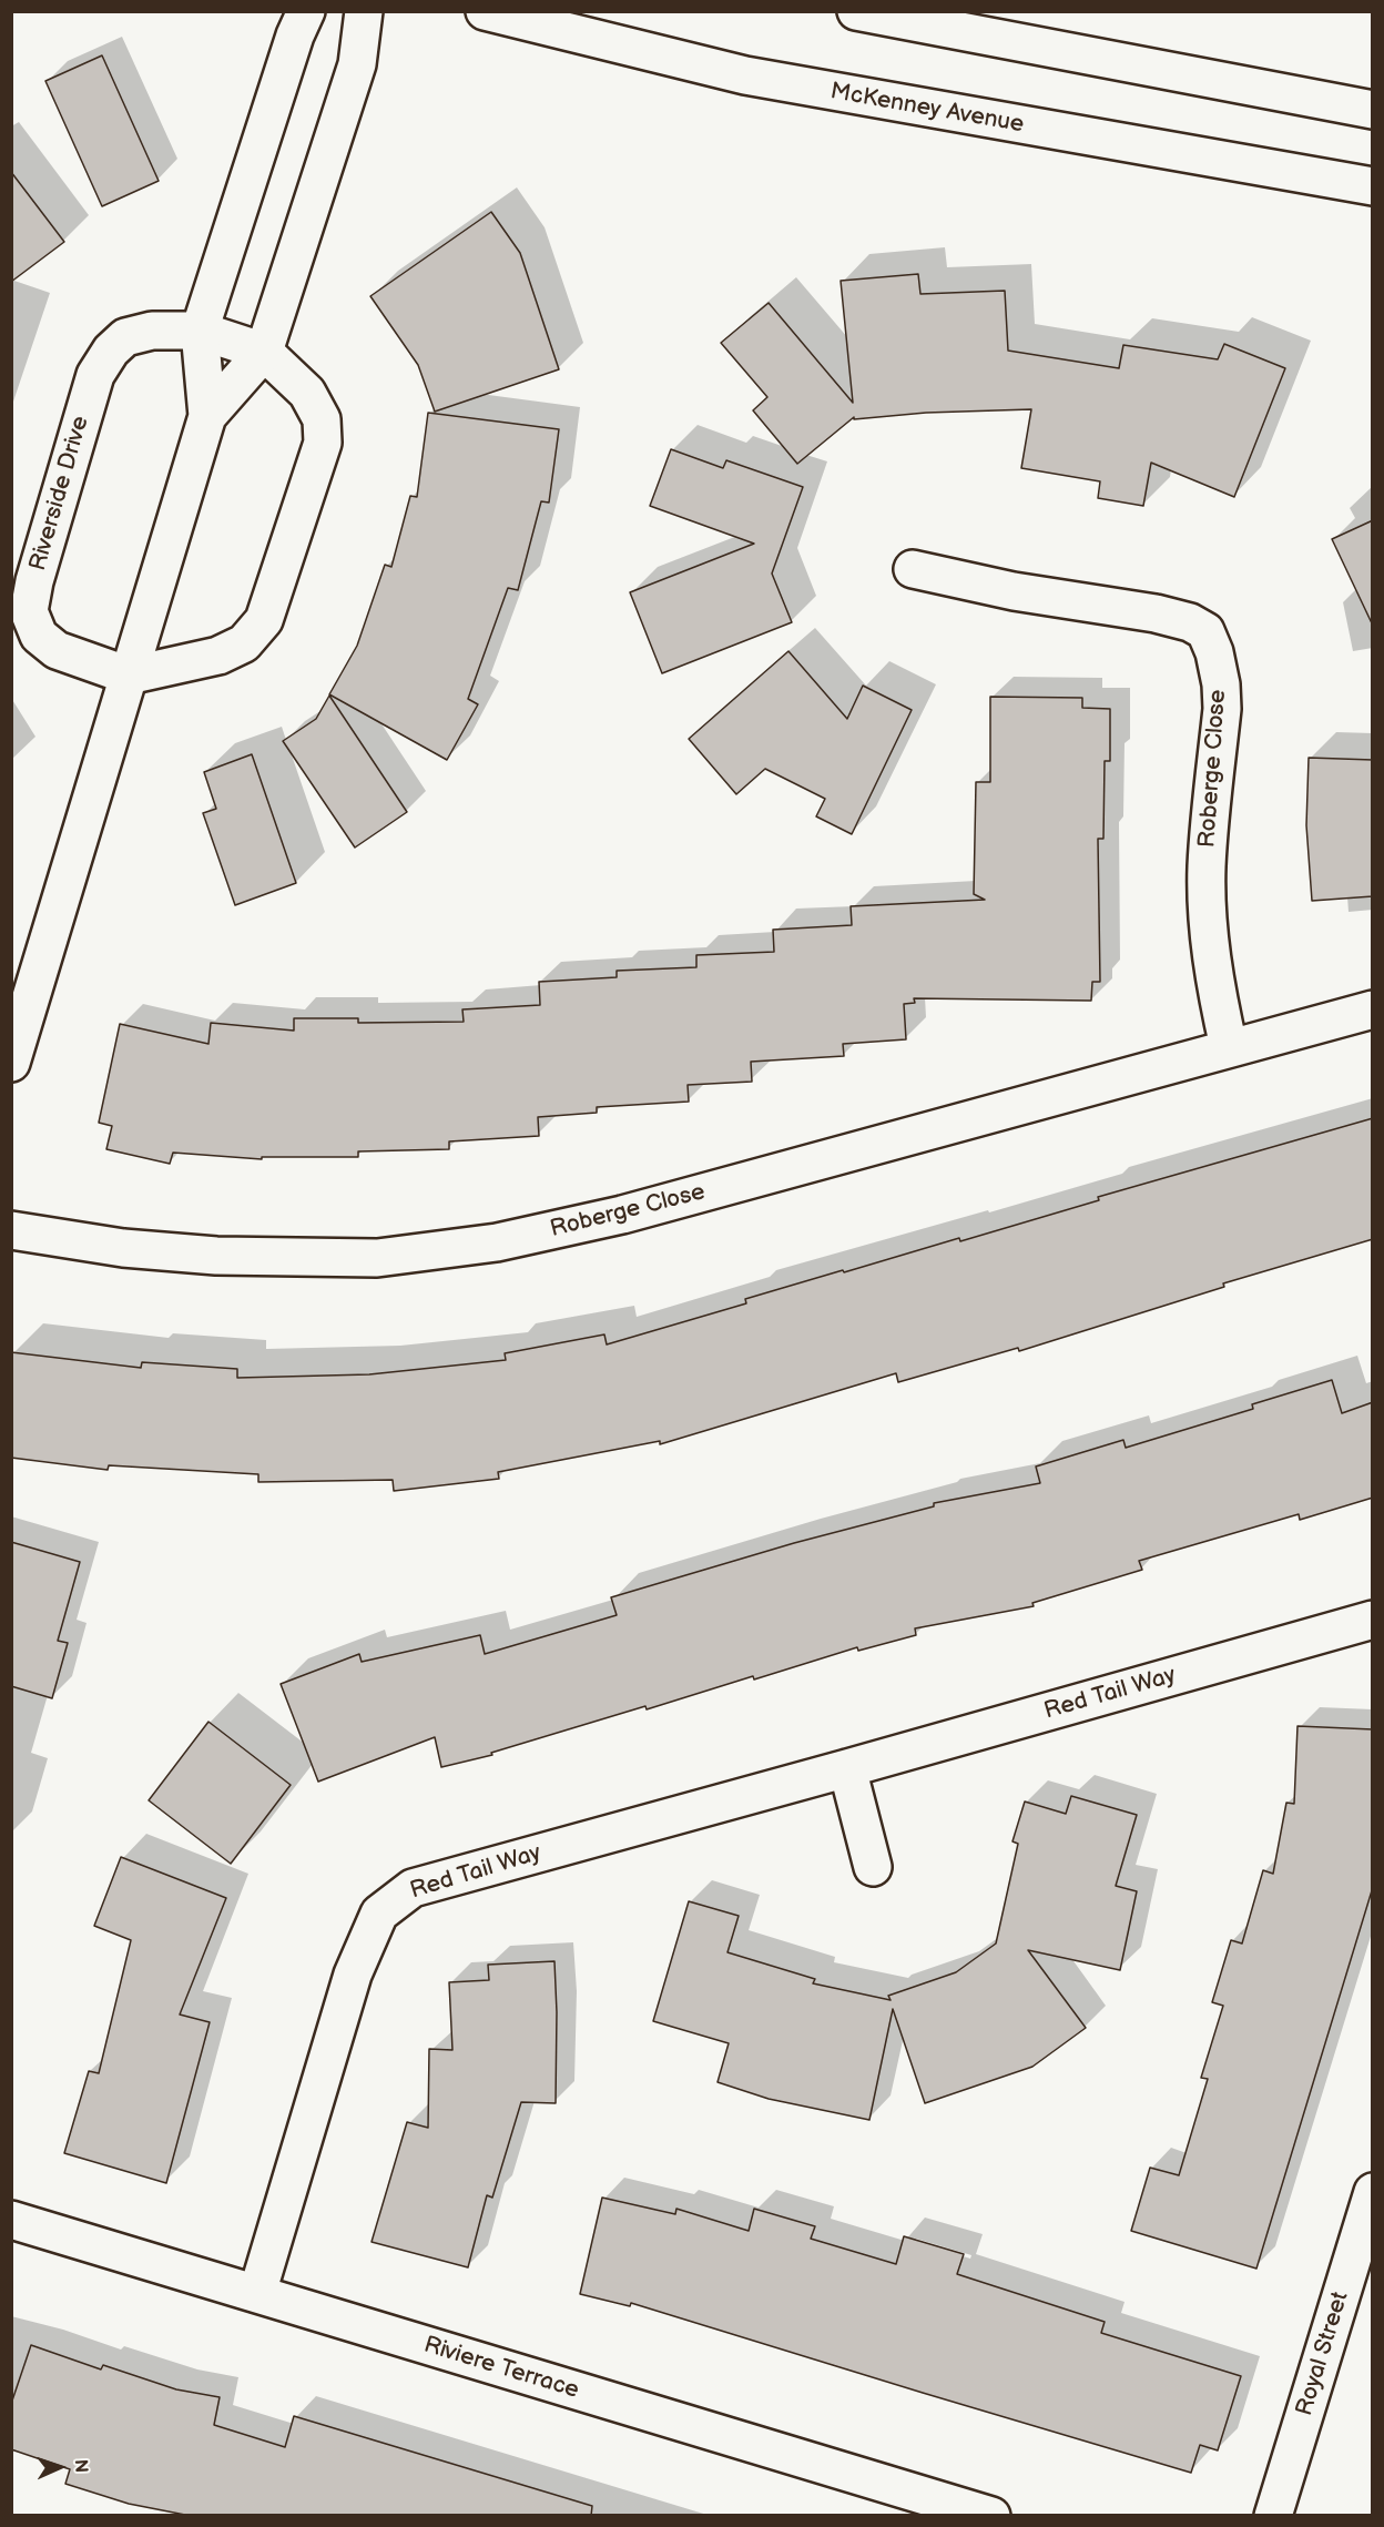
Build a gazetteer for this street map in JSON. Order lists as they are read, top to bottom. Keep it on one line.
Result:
{"streets":{"street":["McKenney Avenue","Riverside Drive","Roberge Close","Red Tail Way","Royal Street","Riviere Terrace"]},"crossings":[["Red Tail Way","Riviere Terrace"]],"north":"right"}
